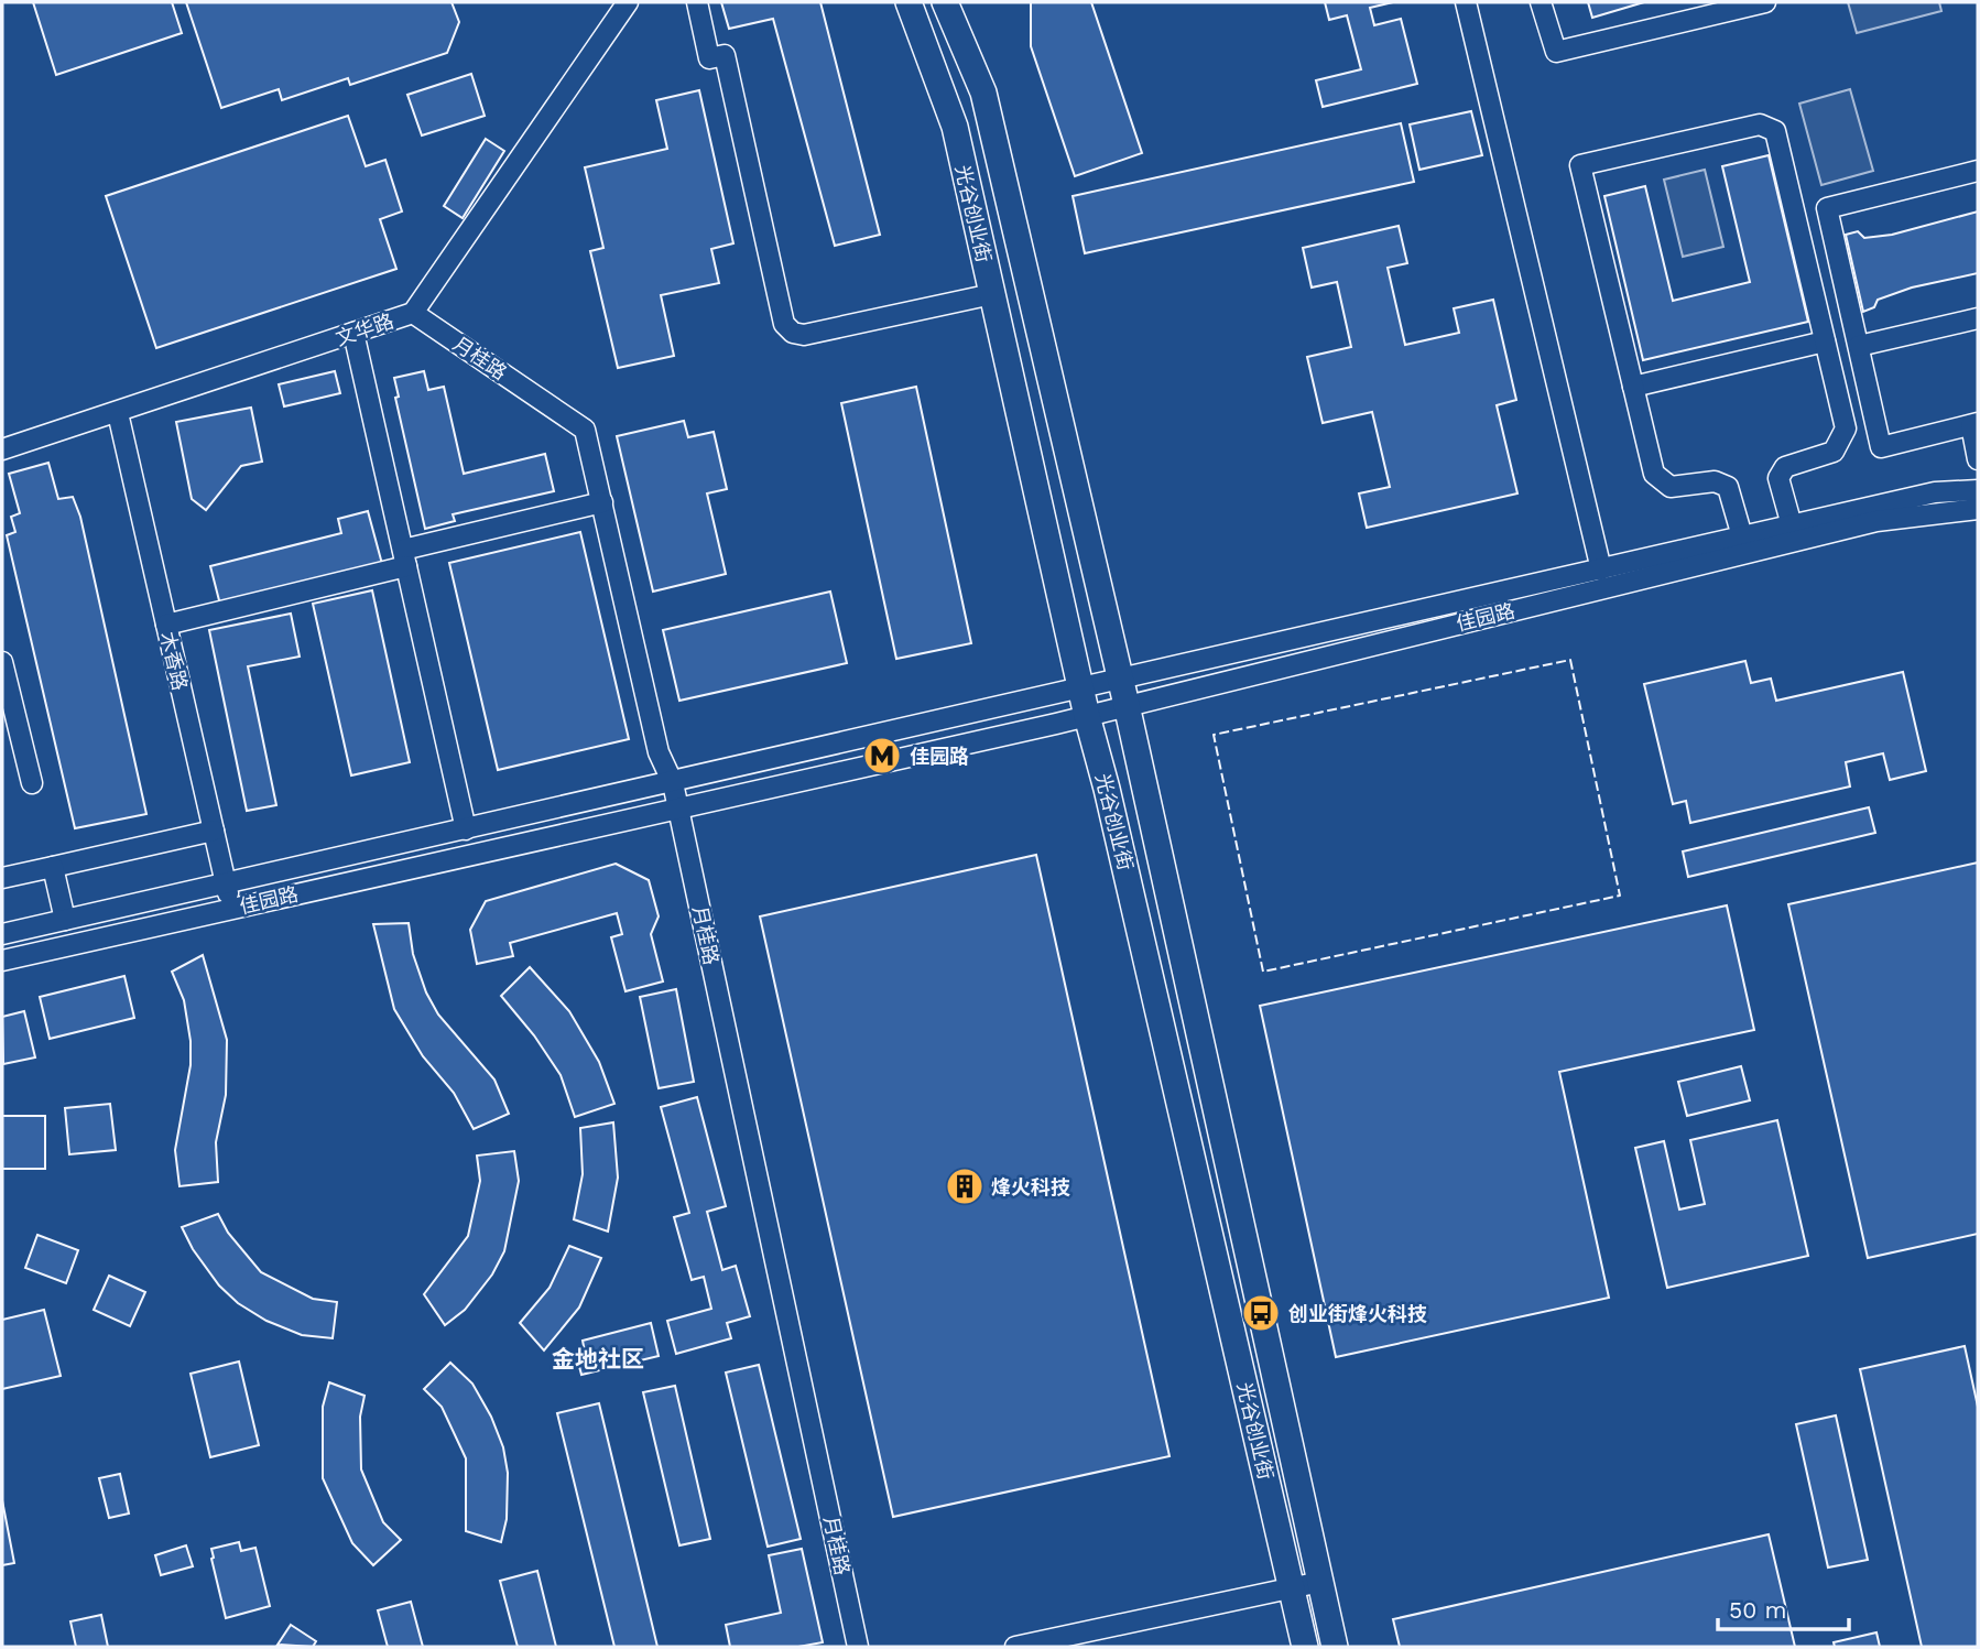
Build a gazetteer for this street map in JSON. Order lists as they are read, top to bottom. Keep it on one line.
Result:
{"streets":{"main road":["光谷创业街"],"street":["文华路","月桂路","佳园路","木香路"]},"crossings":[["光谷创业街","佳园路"],["文华路","月桂路"],["文华路","木香路"],["月桂路","佳园路"],["佳园路","木香路"]],"districts":["金地社区"],"places":{"metro station":["佳园路"],"building":["烽火科技"],"bus stop":["创业街烽火科技"]},"scale_bar":"50 m"}
